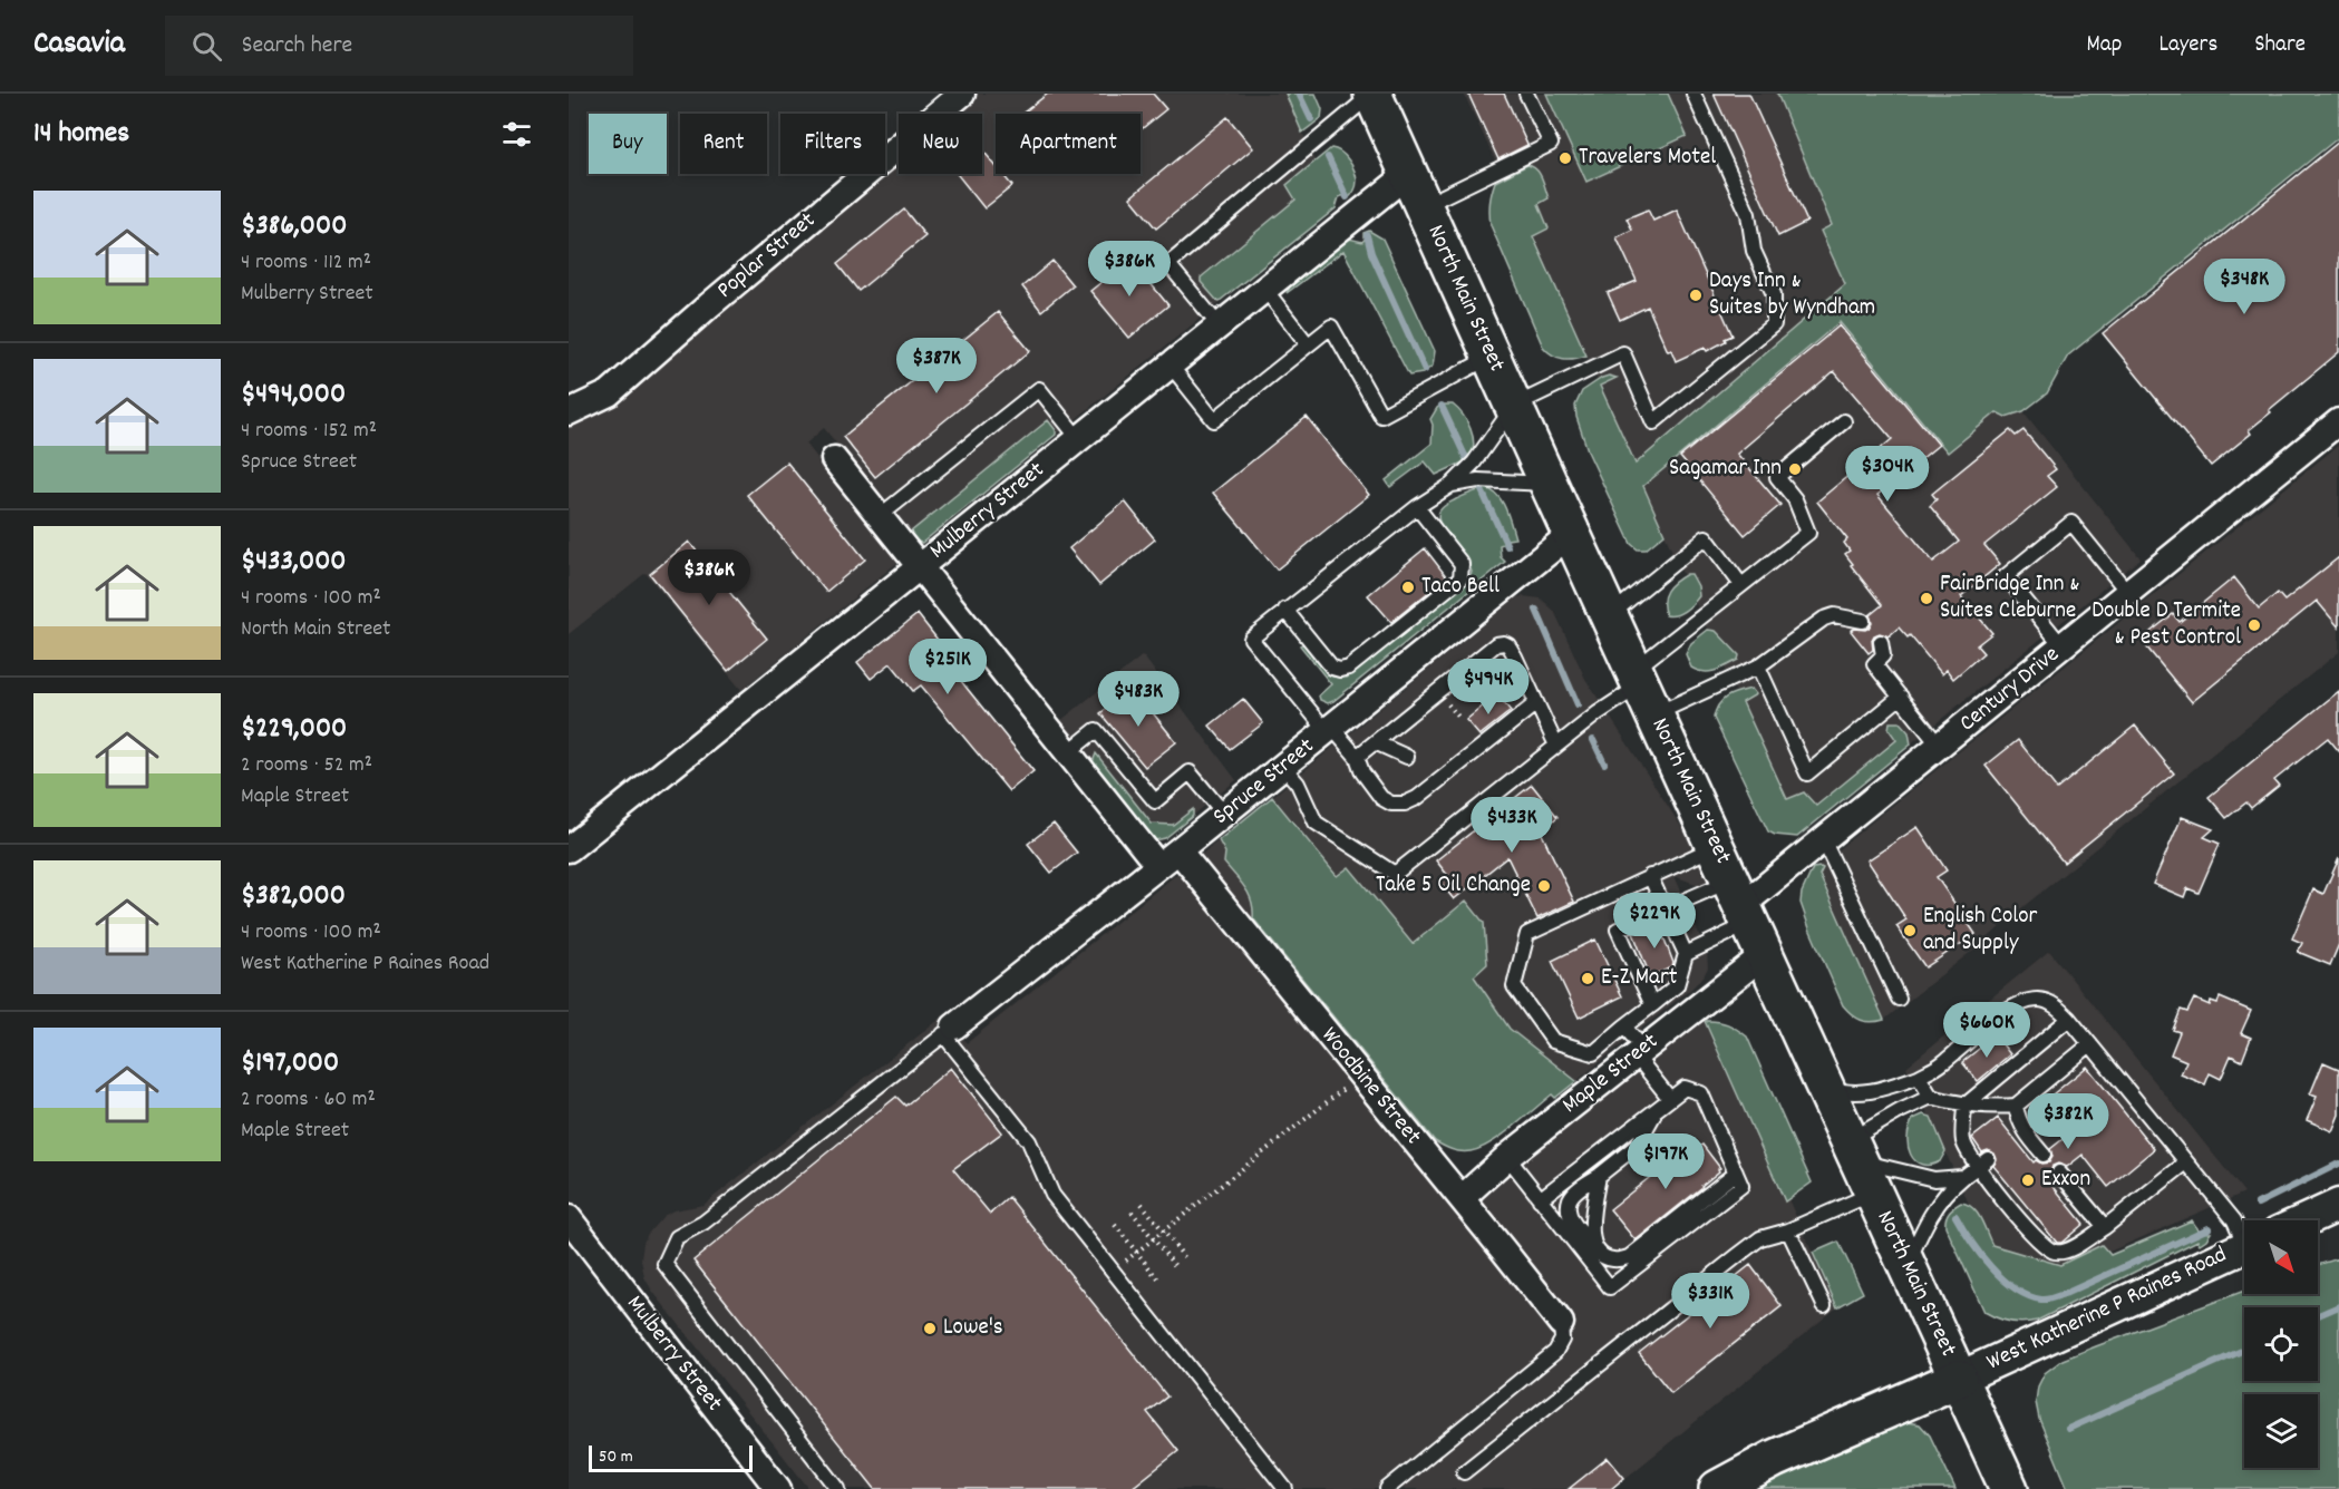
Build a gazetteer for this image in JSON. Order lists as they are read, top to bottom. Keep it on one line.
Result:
{"streets":{"main road":["North Main Street"],"street":["Poplar Street","Mulberry Street","Century Drive","Spruce Street","Maple Street","Woodbine Street","West Katherine P Raines Road"]},"crossings":[["North Main Street","Mulberry Street"],["North Main Street","Century Drive"],["North Main Street","Spruce Street"],["North Main Street","Maple Street"],["North Main Street","West Katherine P Raines Road"],["Century Drive","Maple Street"],["Spruce Street","Woodbine Street"],["Maple Street","Woodbine Street"]],"places":["Travelers Motel","Days Inn & Suites by Wyndham","Sagamar Inn","Taco Bell","FairBridge Inn & Suites Cleburne","Double D Termite & Pest Control","Take 5 Oil Change","English Color and Supply","E-Z Mart","Exxon","Lowe's"],"scale_bar":"50 m","north":"bottom right","page":{"header":"Casavia","search":"Search here","nav":["Map","Layers","Share"],"heading":"14 homes","chip":["Buy","Rent","Filters","New","Apartment"],"list":[{"name":"$386,000","note":"4 rooms · 112 m² · Mulberry Street"},{"name":"$494,000","note":"4 rooms · 152 m² · Spruce Street"},{"name":"$433,000","note":"4 rooms · 100 m² · North Main Street"},{"name":"$229,000","note":"2 rooms · 52 m² · Maple Street"},{"name":"$382,000","note":"4 rooms · 100 m² · West Katherine P Raines Road"},{"name":"$197,000","note":"2 rooms · 60 m² · Maple Street"}],"price":["$386K","$348K","$387K","$304K","$386K","$251K","$494K","$483K","$433K","$229K","$660K","$382K","$197K","$331K"],"scale":"50 m"}}
